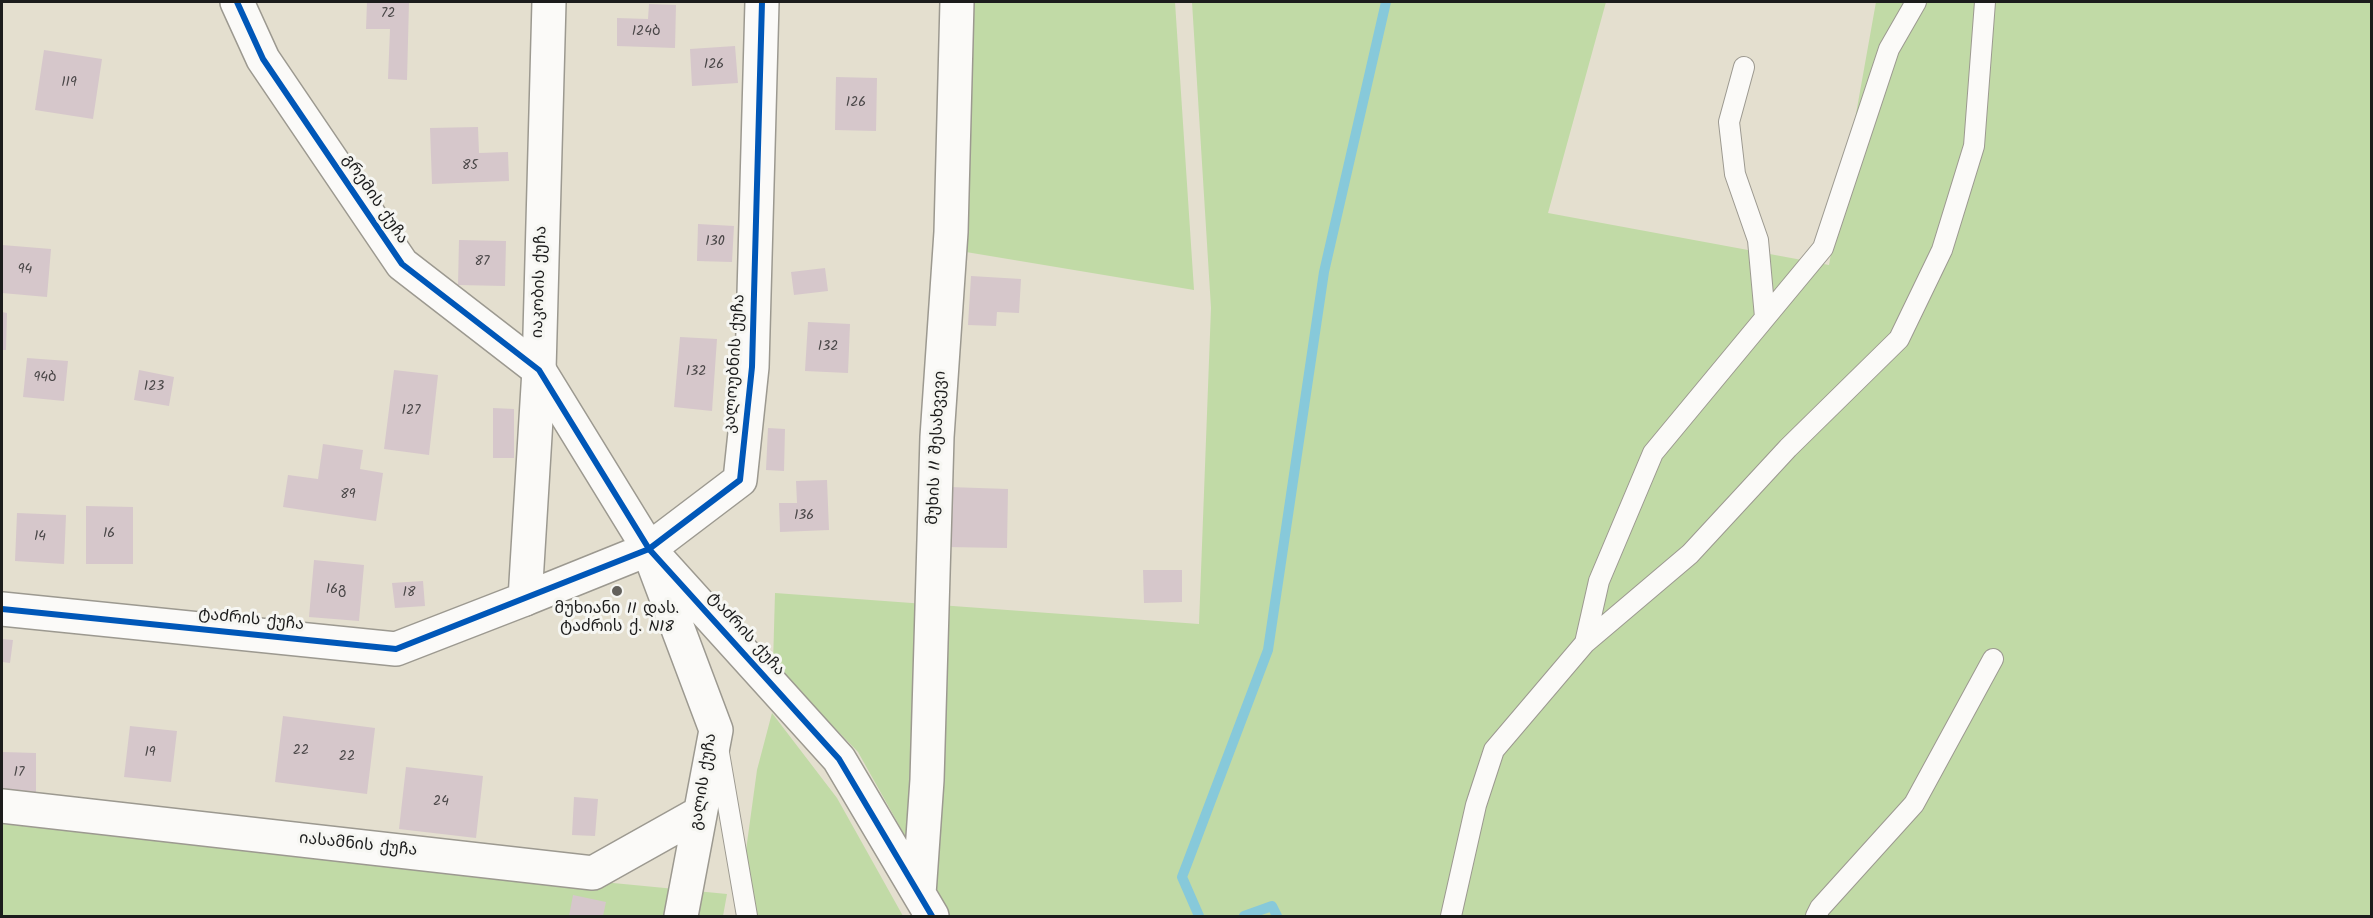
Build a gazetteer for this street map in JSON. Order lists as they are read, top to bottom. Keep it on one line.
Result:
{"streets":{"street":["გრემის ქუჩა","იაკობის ქუჩა","კალოუბნის ქუჩა","მუხის II შესახვევი","ტაძრის ქუჩა","გალის ქუჩა","იასამნის ქუჩა"]},"crossings":[["გრემის ქუჩა","იაკობის ქუჩა"],["გრემის ქუჩა","ტაძრის ქუჩა"],["იაკობის ქუჩა","კალოუბნის ქუჩა"],["იაკობის ქუჩა","ტაძრის ქუჩა"],["კალოუბნის ქუჩა","ტაძრის ქუჩა"],["კალოუბნის ქუჩა","გალის ქუჩა"],["მუხის II შესახვევი","ტაძრის ქუჩა"],["ტაძრის ქუჩა","გალის ქუჩა"],["გალის ქუჩა","იასამნის ქუჩა"]],"places":["მუხიანი II დას. ტაძრის ქ. N18"],"house_numbers":["72","124ბ","126","119","126","85","130","87","94","132","132","94ბ","123","127","89","136","16","14","16გ","18","22","19","22","17","24"]}
